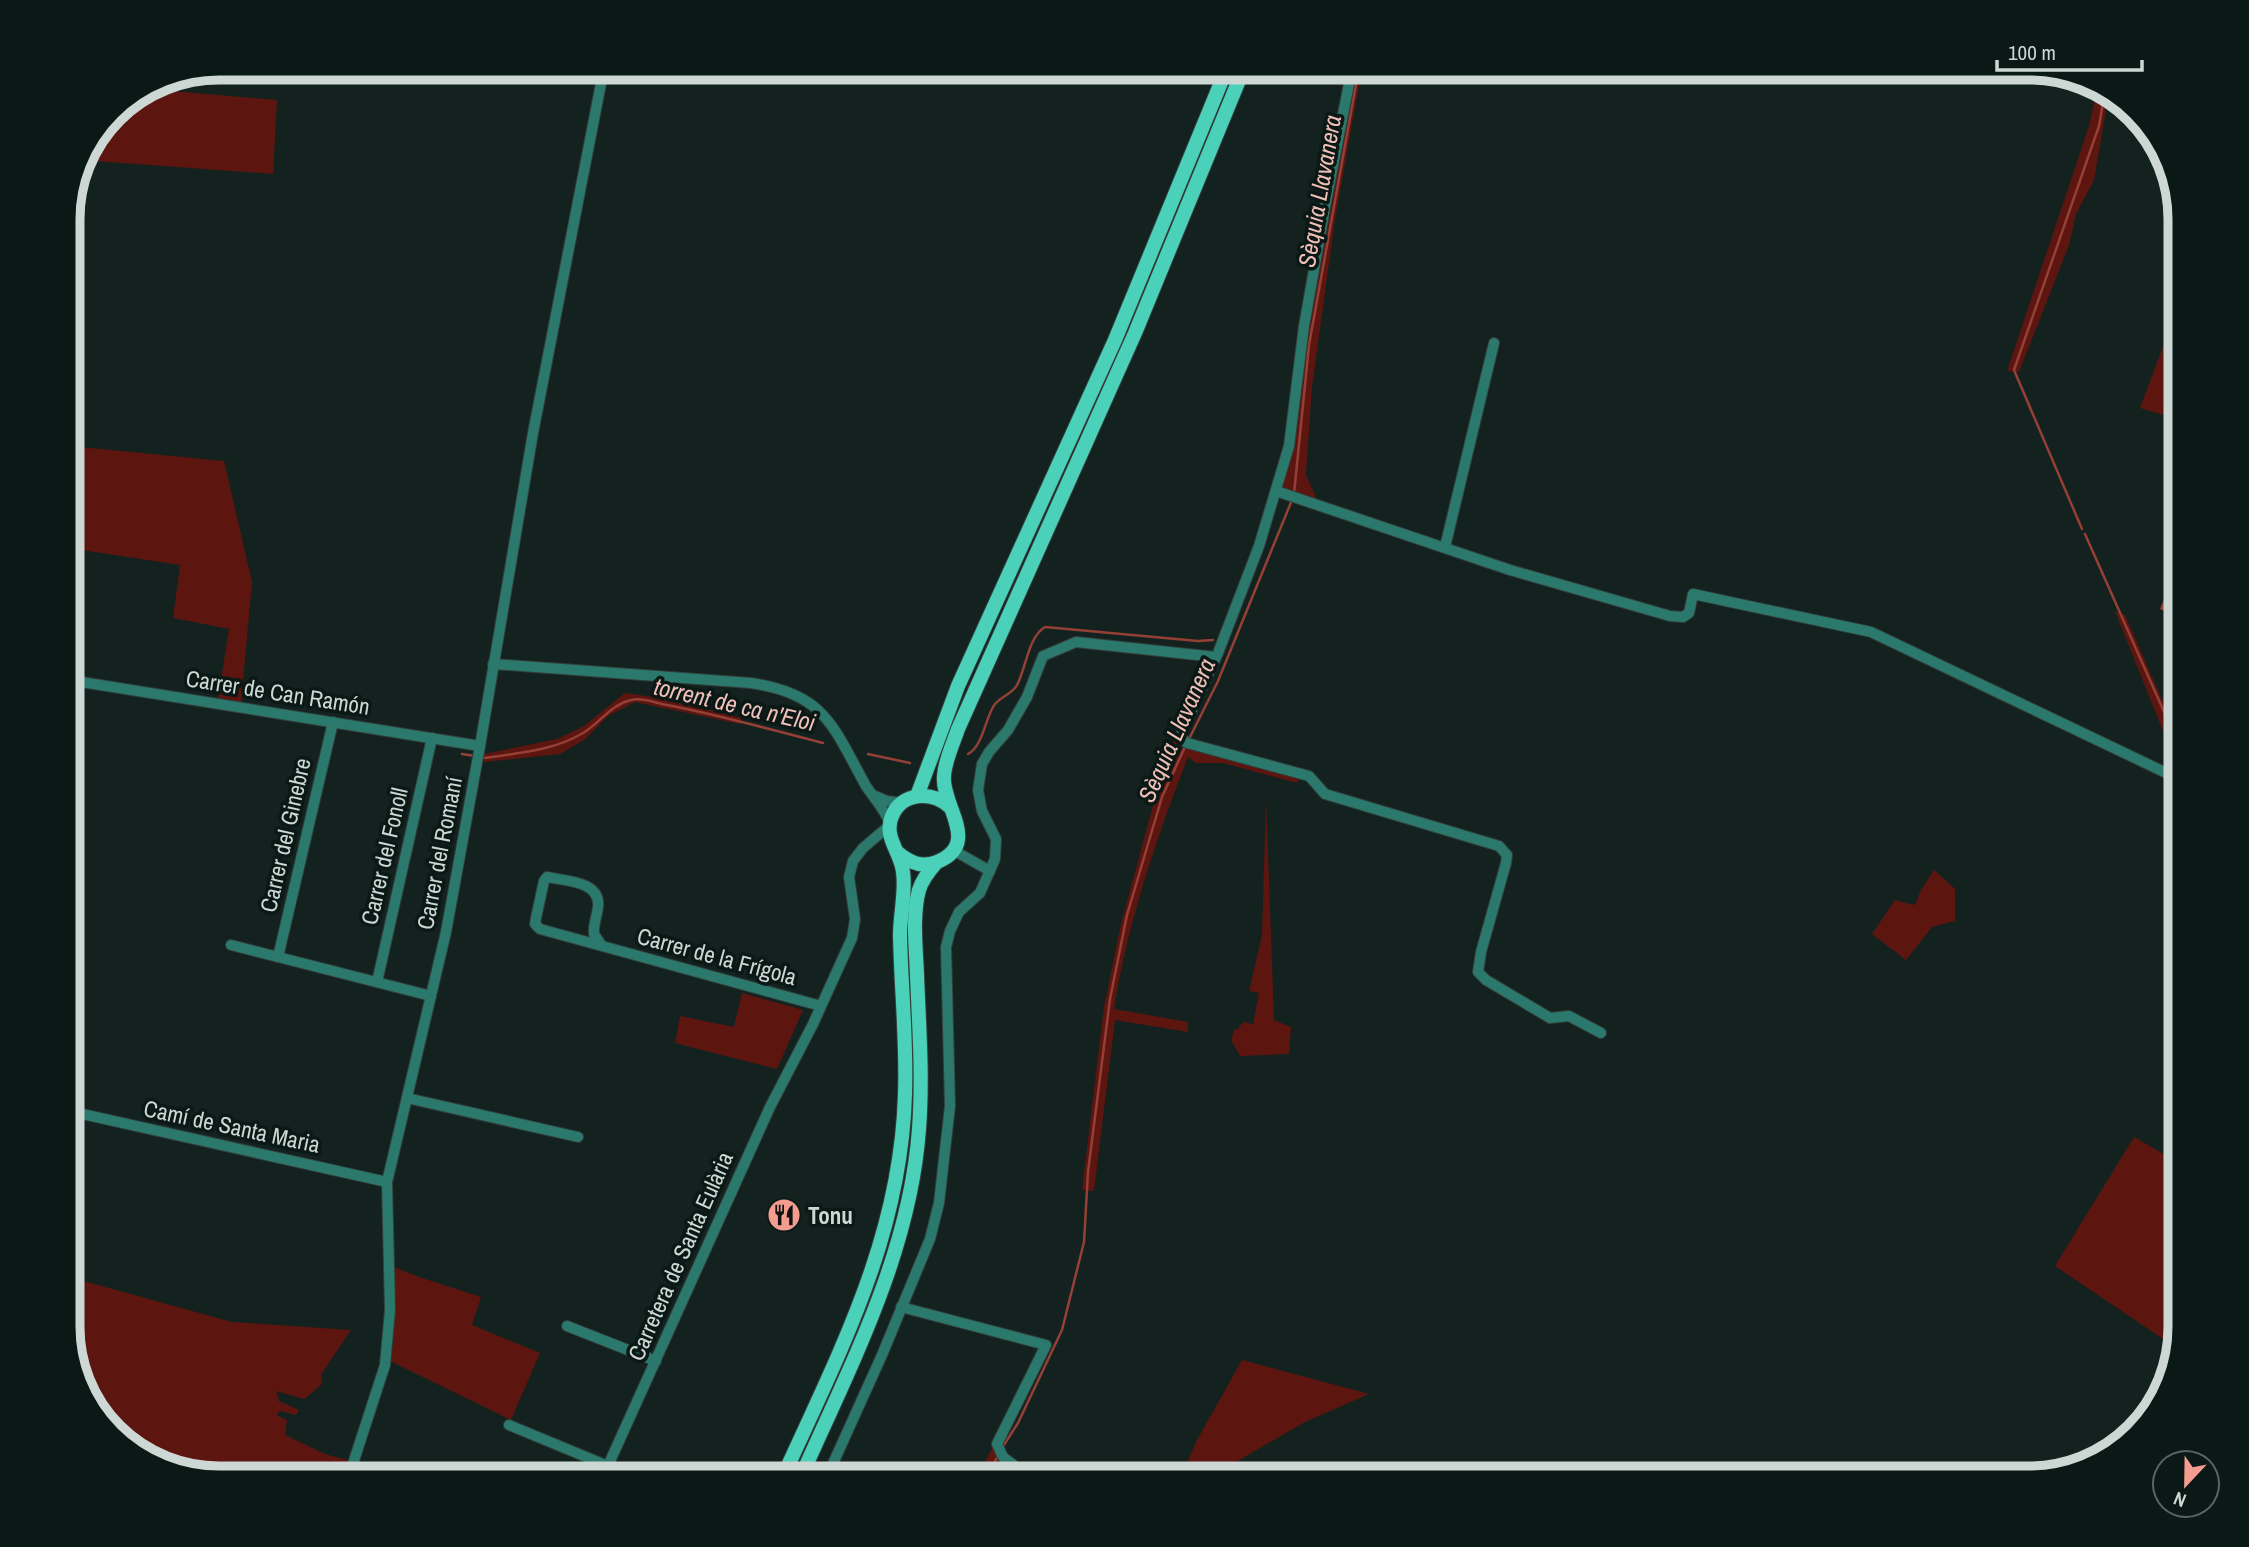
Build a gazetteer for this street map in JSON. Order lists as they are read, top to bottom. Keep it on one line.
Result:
{"streets":{"street":["Carrer de Can Ramón","Carrer del Ginebre","Carrer del Romaní","Carrer del Fonoll","Carrer de la Frígola","Camí de Santa Maria","Carretera de Santa Eulària"]},"crossings":[["Carrer de Can Ramón","Carrer del Ginebre"],["Carrer de Can Ramón","Carrer del Romaní"],["Carrer de Can Ramón","Carrer del Fonoll"],["Carrer del Romaní","Camí de Santa Maria"],["Carrer de la Frígola","Carretera de Santa Eulària"]],"water":["Sèquia Llavanera","torrent de ca n'Eloi"],"places":{"restaurant":["Tonu"]},"scale_bar":"100 m","north":"bottom"}
